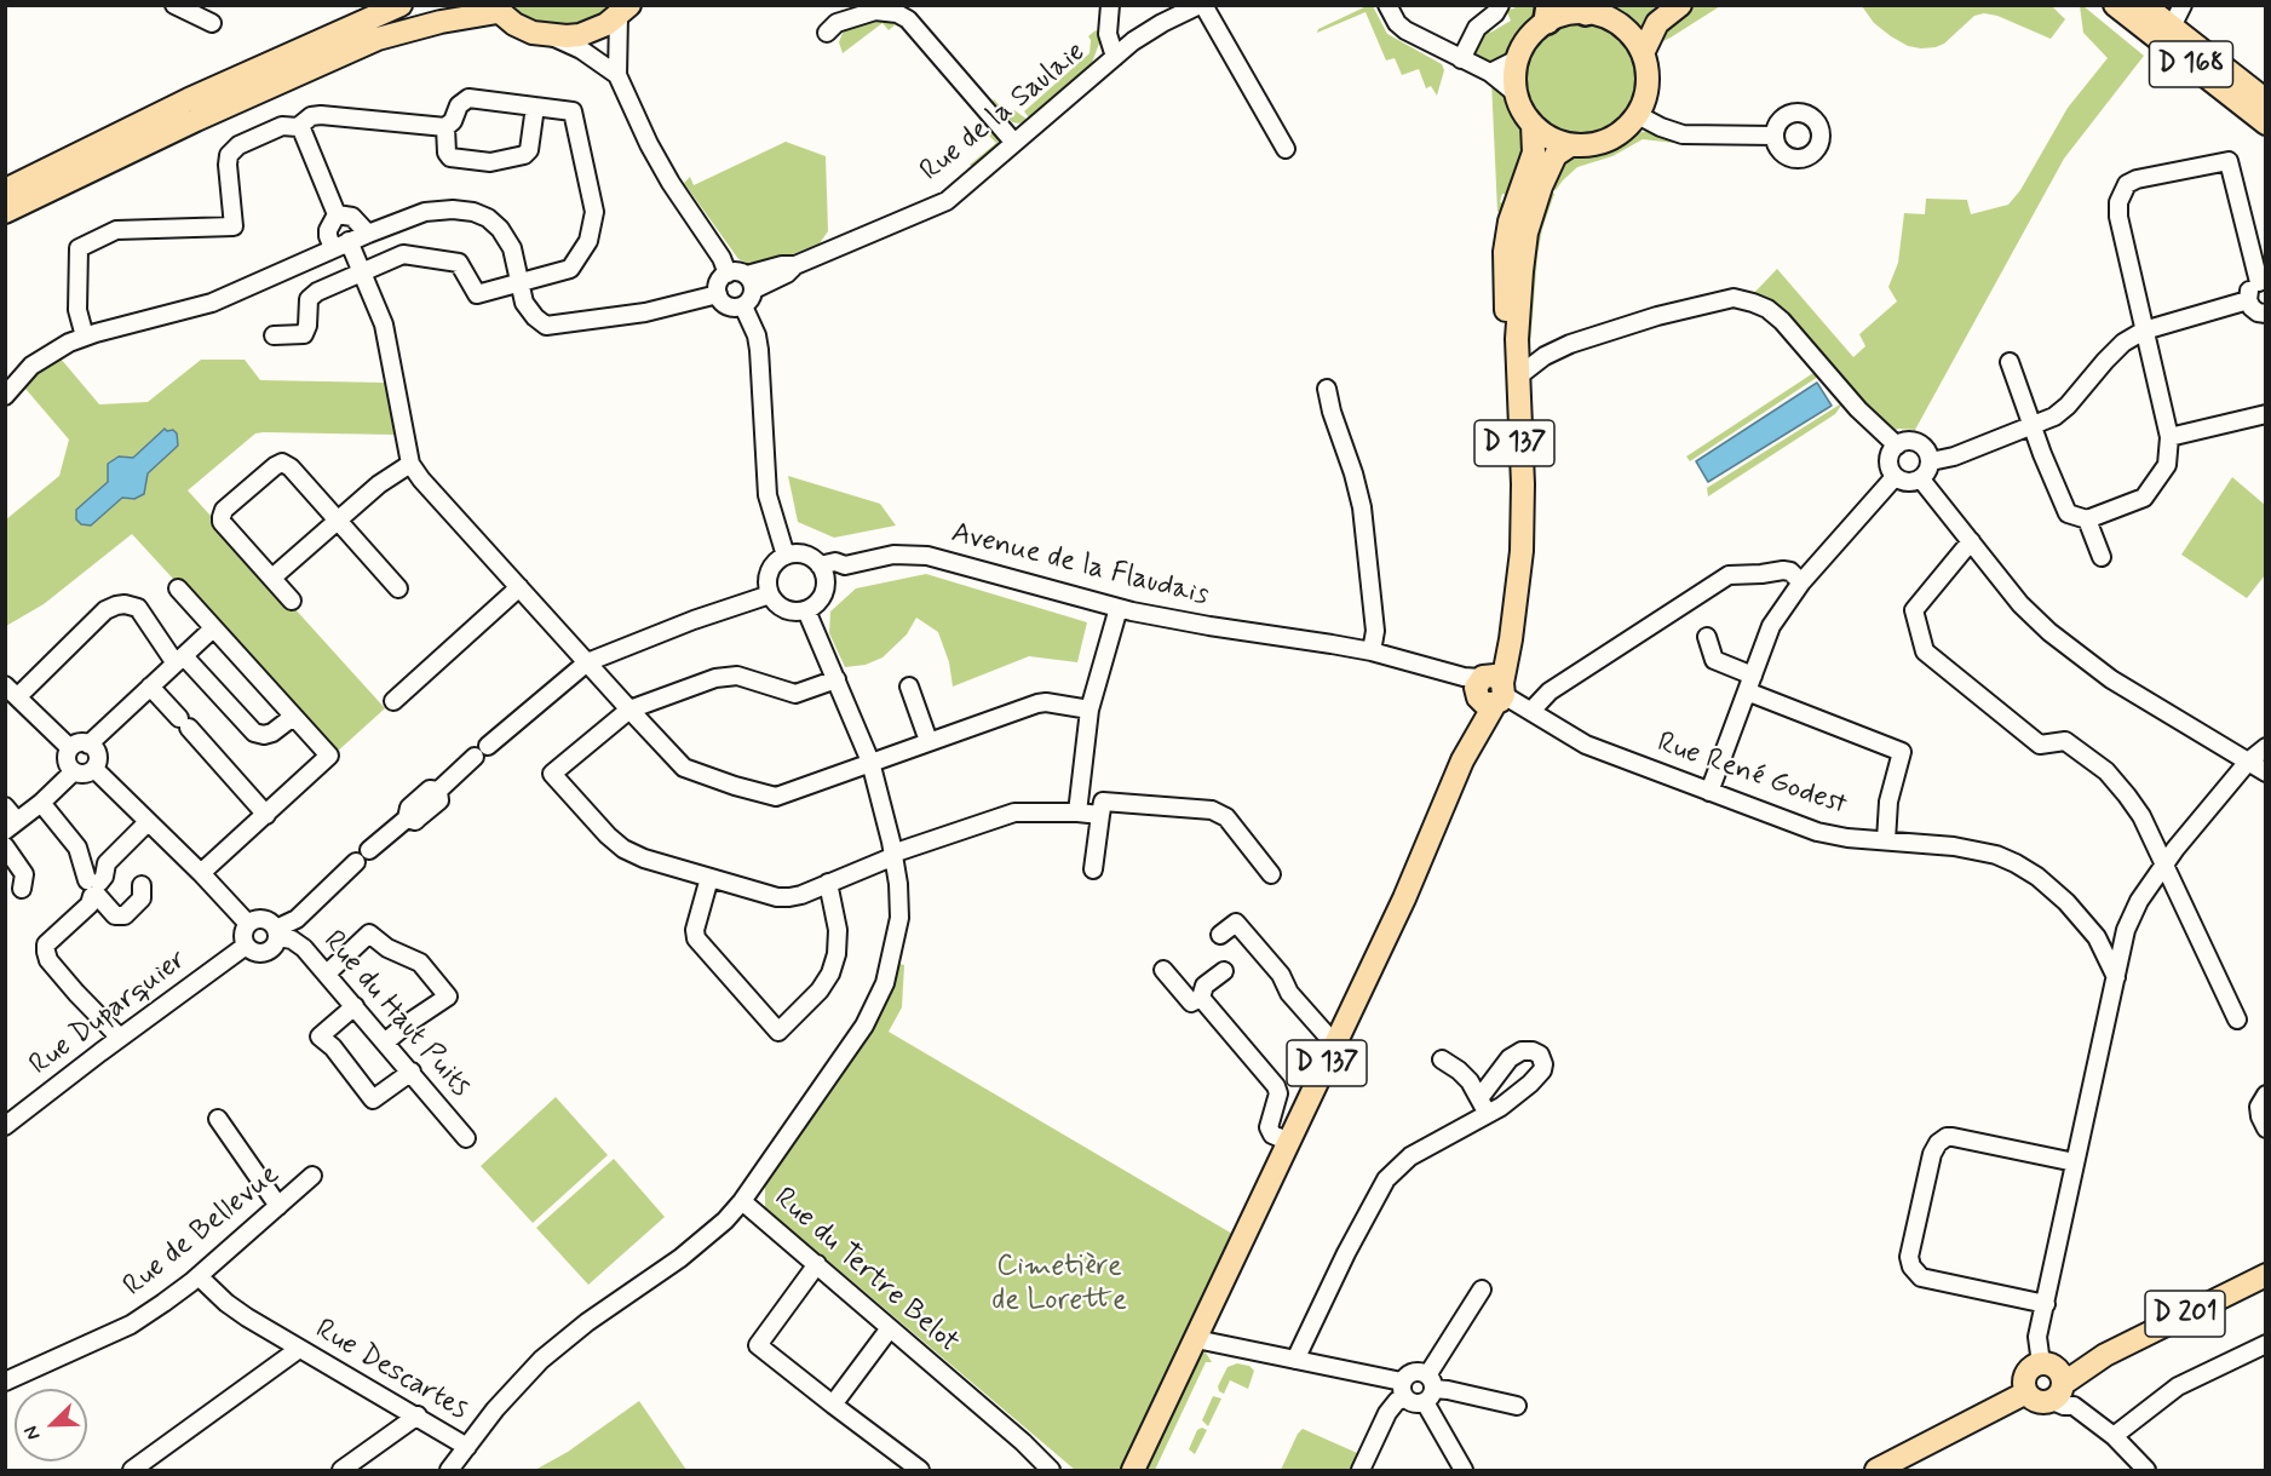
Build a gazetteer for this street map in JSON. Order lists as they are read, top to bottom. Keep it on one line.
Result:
{"streets":{"main road":["D 168","D 137","D 201"],"street":["Rue de la Saulaie","Avenue de la Flaudais","Rue René Godest","Rue Duparquier","Rue du Haut Puits","Rue de Bellevue","Rue du Tertre Belot","Rue Descartes"]},"crossings":[["D 137","Avenue de la Flaudais"],["D 137","Rue René Godest"],["Avenue de la Flaudais","Rue René Godest"],["Avenue de la Flaudais","Rue du Tertre Belot"],["Rue Duparquier","Rue du Haut Puits"],["Rue de Bellevue","Rue Descartes"],["Rue du Tertre Belot","Rue Descartes"]],"parks":["Cimetière de Lorette"],"north":"bottom left"}
